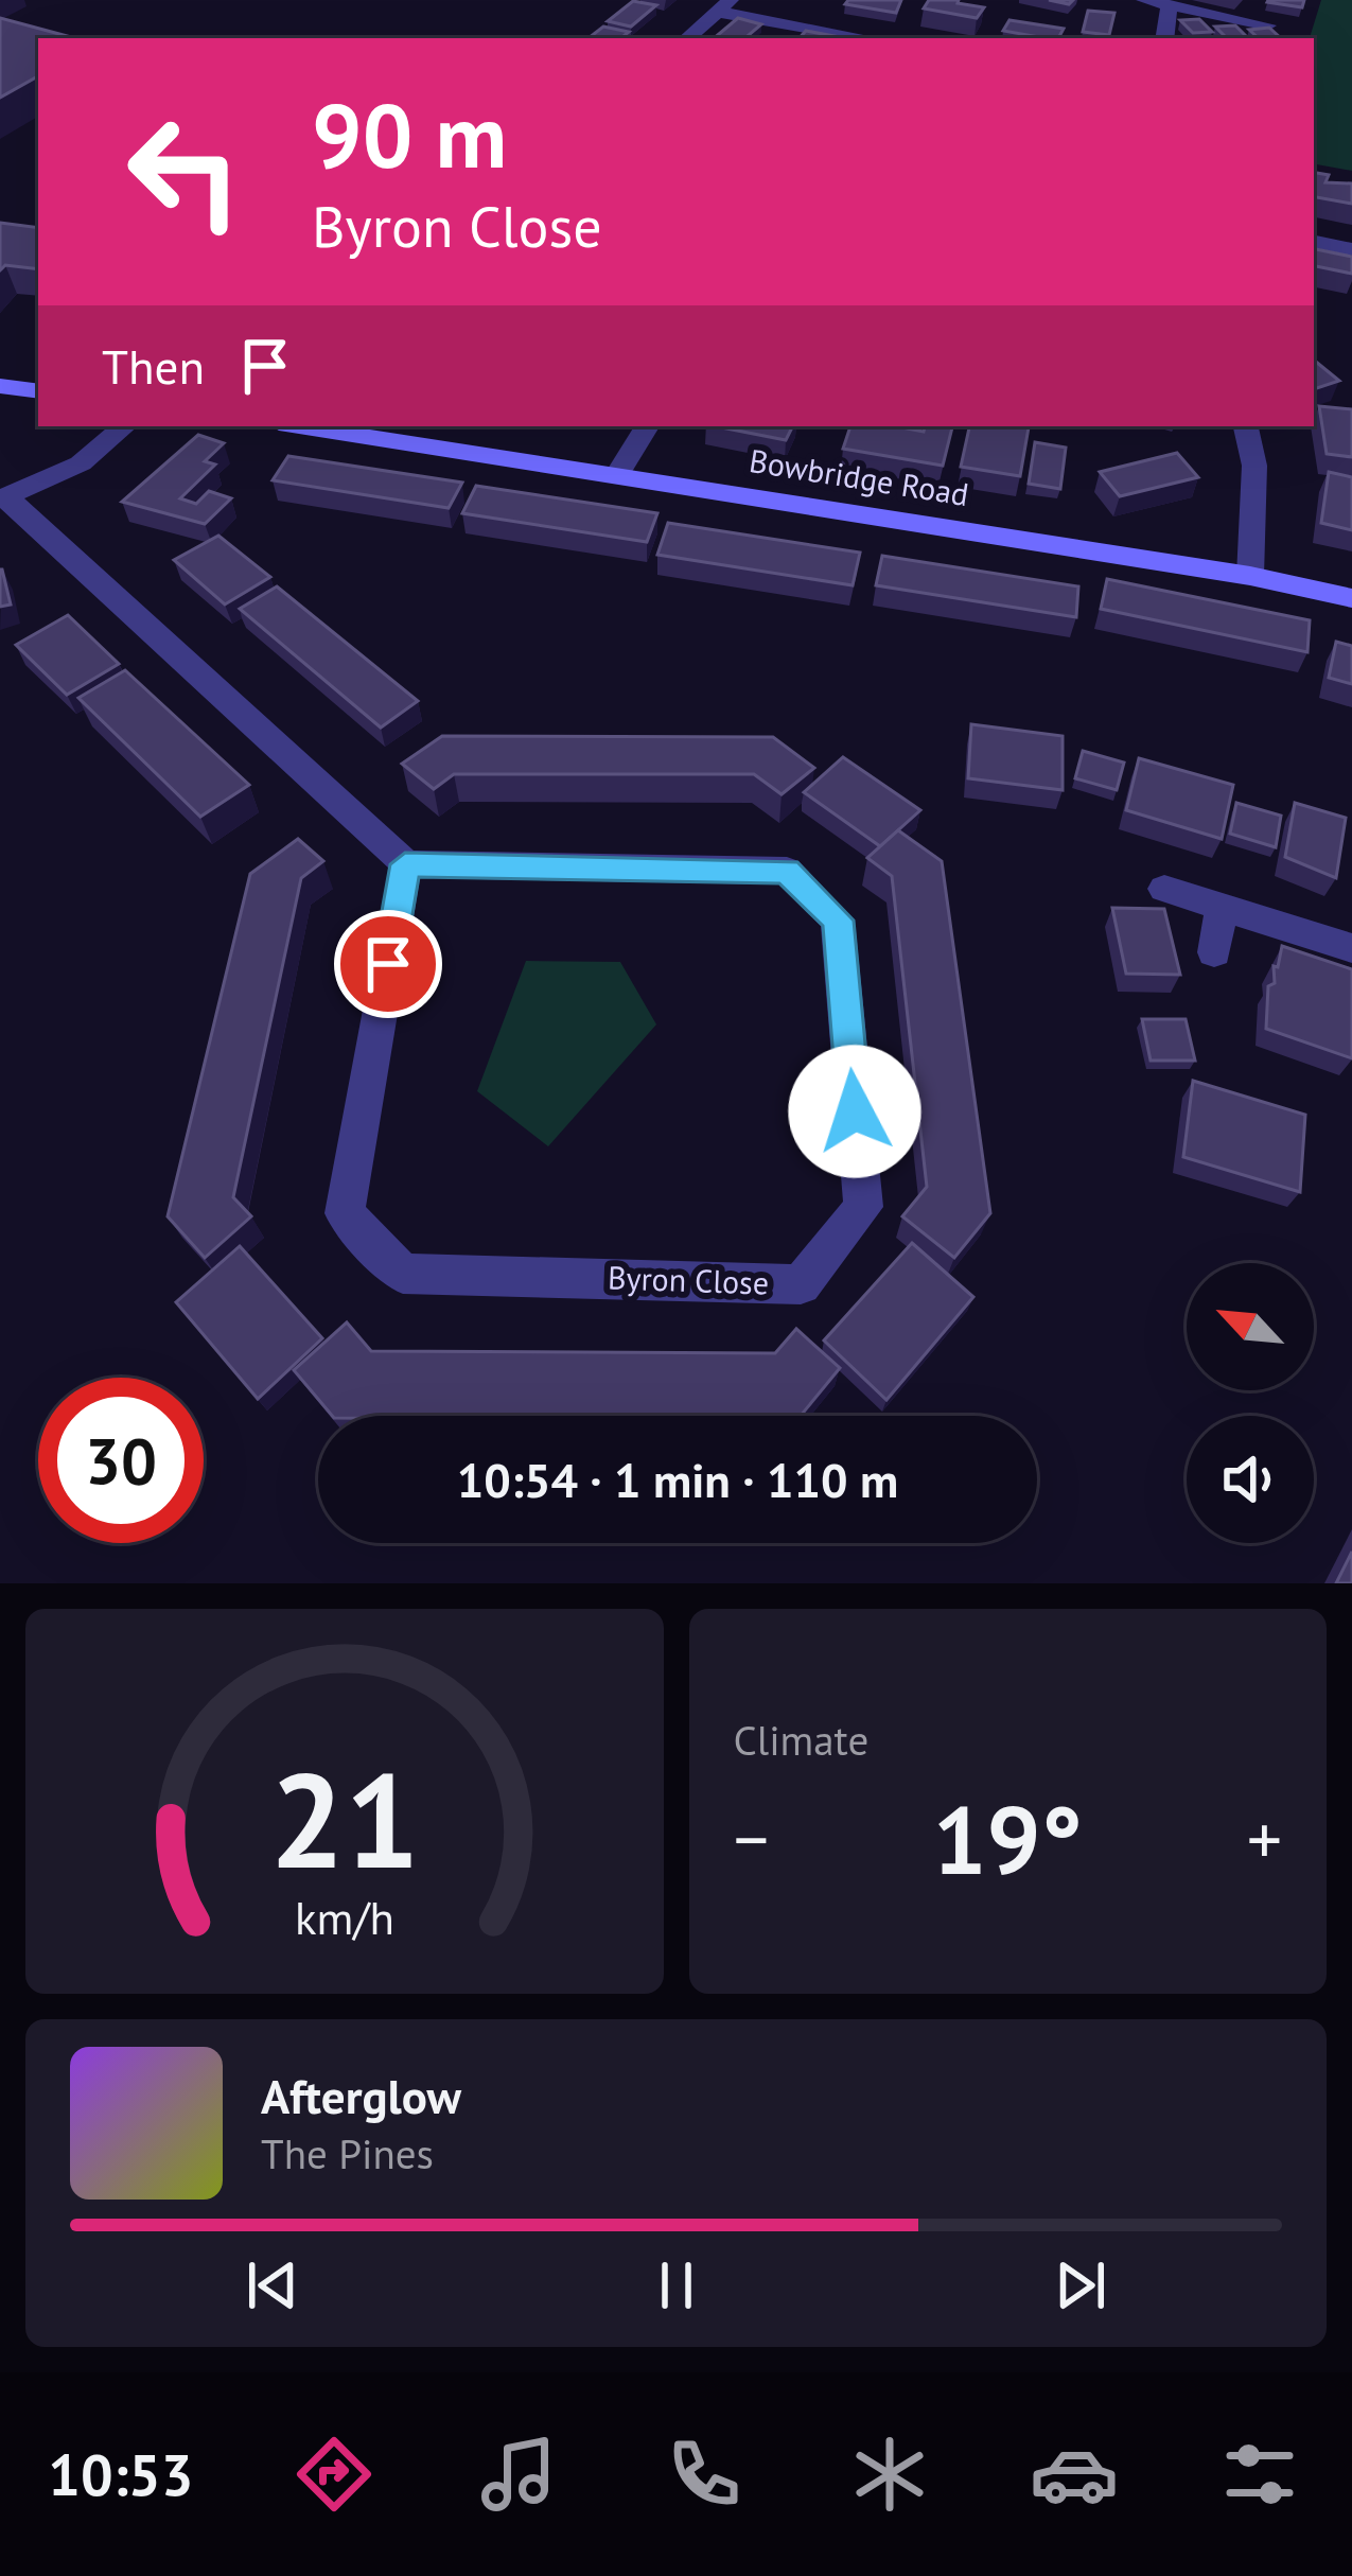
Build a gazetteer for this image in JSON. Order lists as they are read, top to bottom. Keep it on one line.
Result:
{"streets":{"street":["Bowbridge Road","Byron Close"]},"north":"top left","page":{"turn":["90 m","Byron Close"],"then":"Then","limit":"30","trip":"10:54 · 1 min · 110 m","tile":"Climate","heat":["−","19°","+"],"song":["Afterglow","The Pines"],"tabs":"10:53","gauge":["21","km/h"]}}
